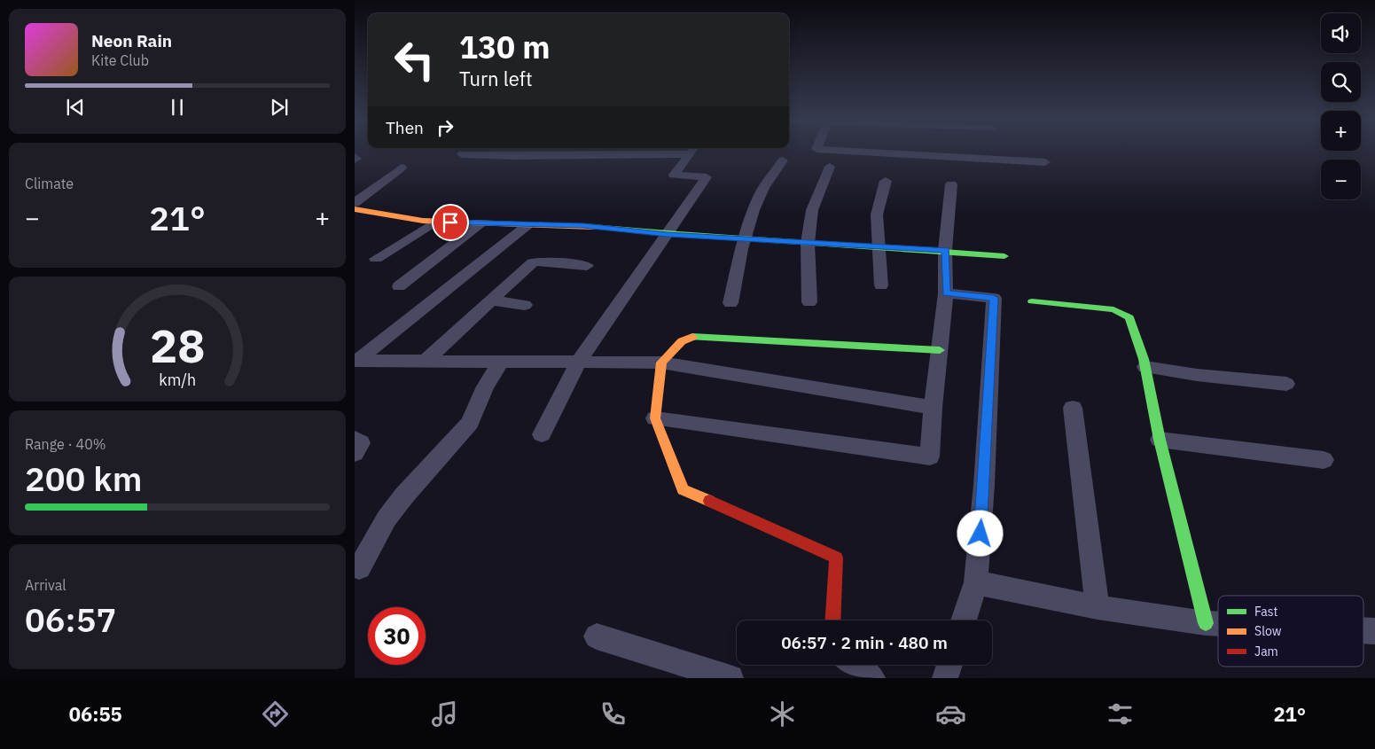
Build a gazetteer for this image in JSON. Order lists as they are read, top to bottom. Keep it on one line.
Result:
{"legend":["Fast","Slow","Jam"],"page":{"map_buttons":["+","−"],"turn":["130 m","Turn left"],"song":["Neon Rain","Kite Club"],"then":"Then","tile":["Climate",["Range · 40%","200 km"],["Arrival","06:57"]],"heat":["−","21°","+"],"limit":"30","trip":"06:57 · 2 min · 480 m","tabs":["06:55","21°"],"gauge":["28","km/h"]}}
